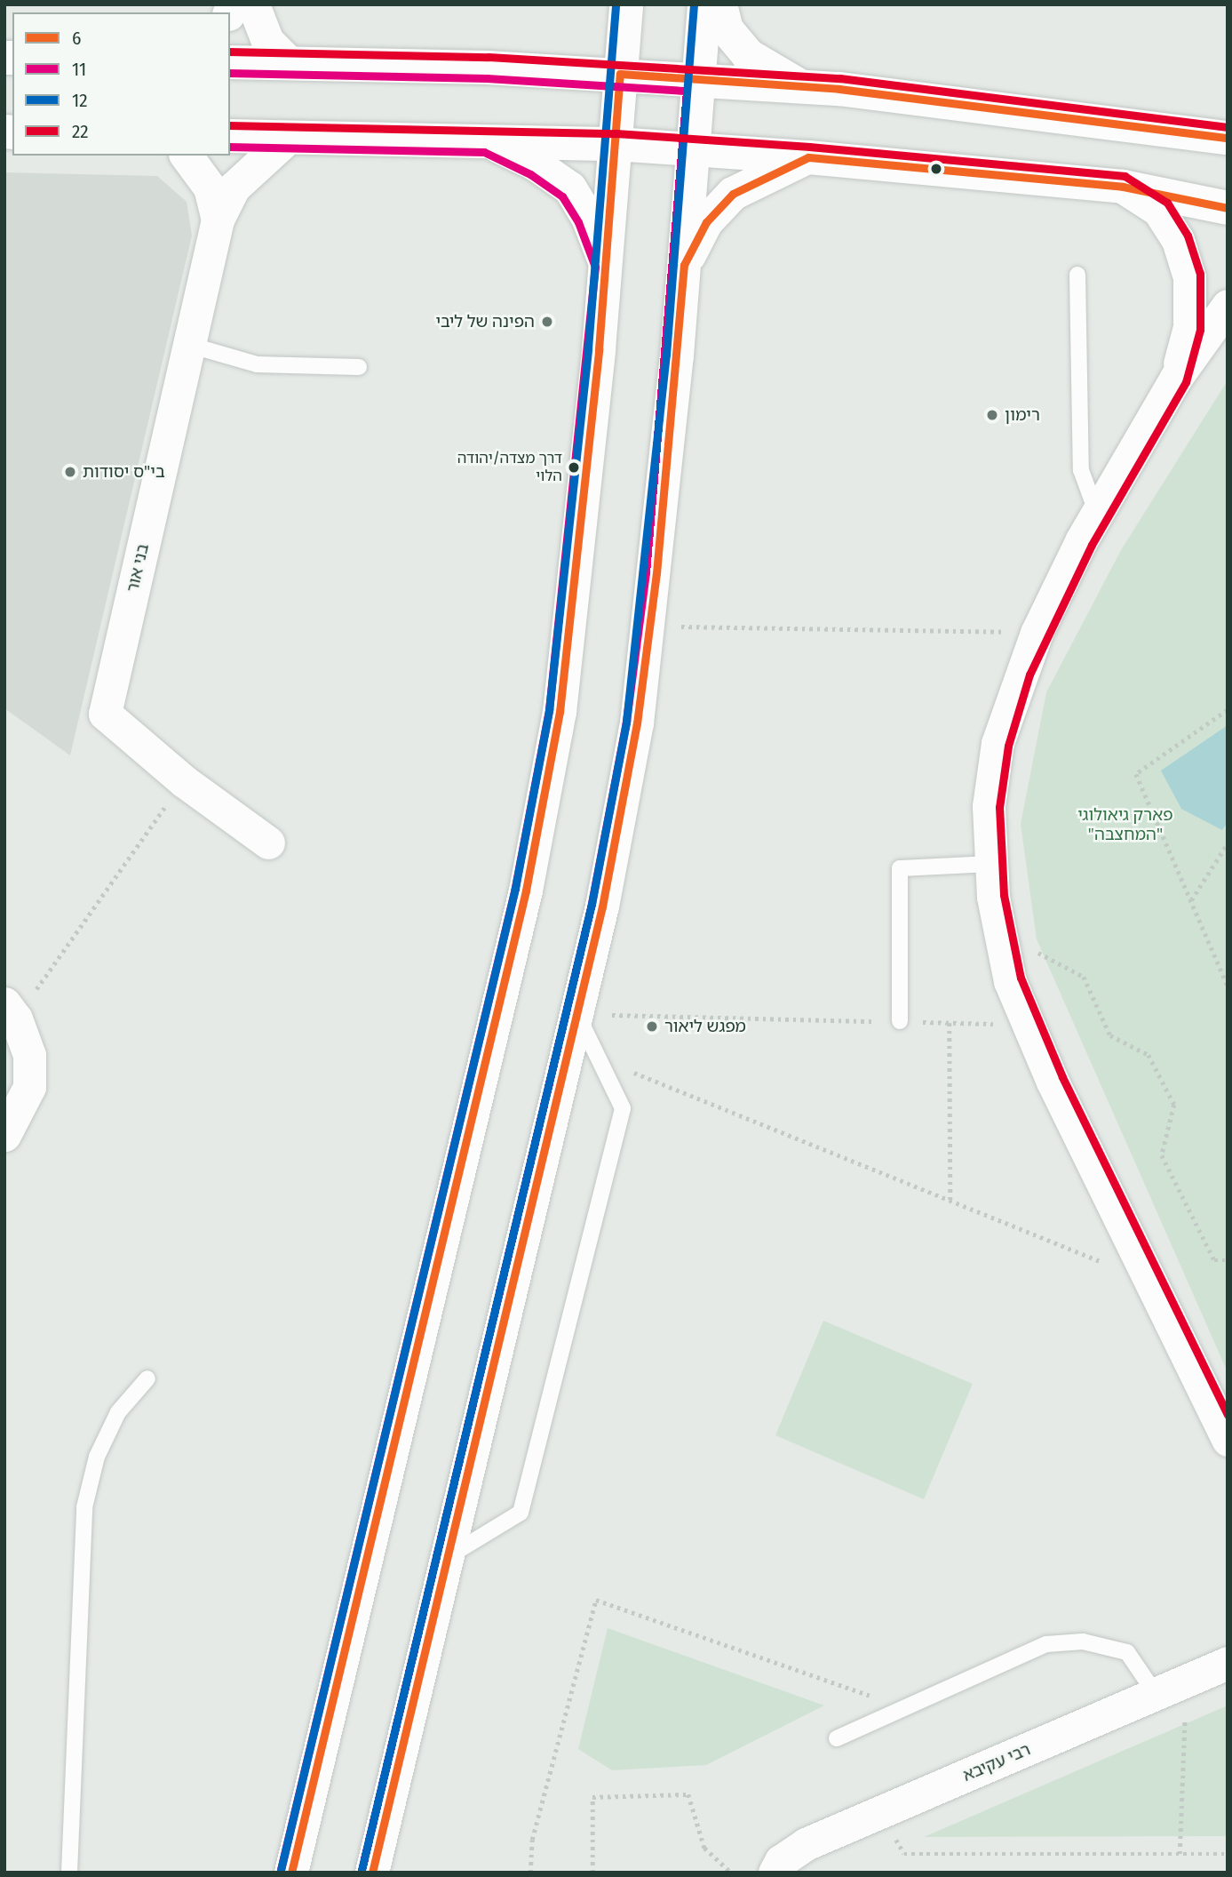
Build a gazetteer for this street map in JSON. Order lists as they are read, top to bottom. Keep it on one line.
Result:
{"streets":{"street":["בני אור","רבי עקיבא"]},"parks":["פארק גיאולוגי \"המחצבה\""],"places":["הפינה של ליבי","רימון","דרך מצדה/יהודה הלוי","בי\"ס יסודות","מפגש ליאור"],"lines":["transit line 12","transit line 22","transit line 11","transit line 6"],"legend":["6","11","12","22"]}
